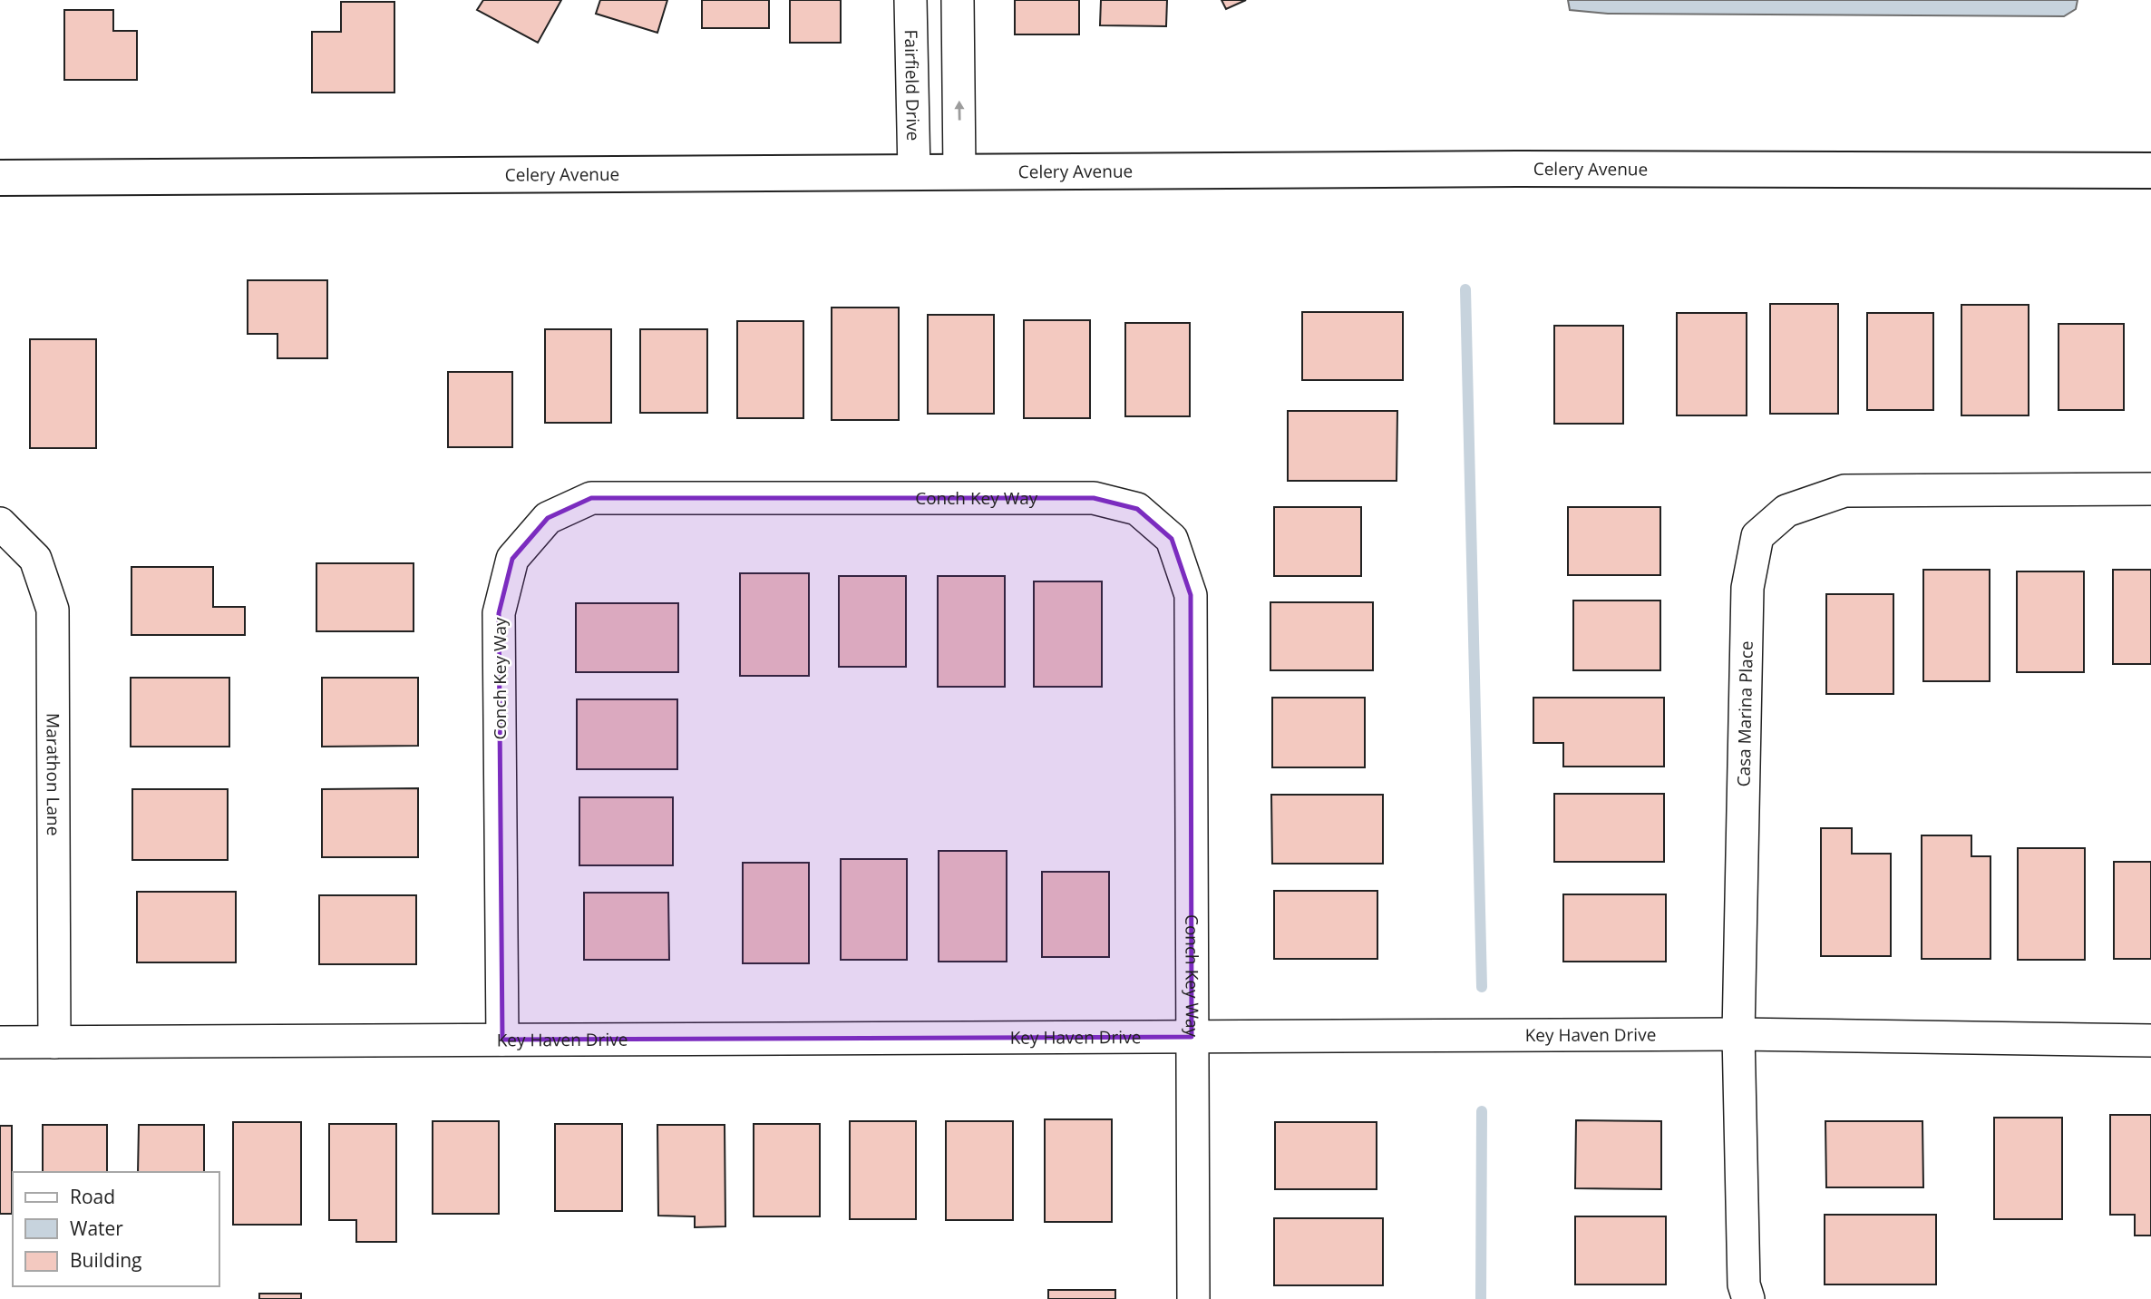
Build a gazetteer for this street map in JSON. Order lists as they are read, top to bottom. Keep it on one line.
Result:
{"streets":{"main road":["Celery Avenue"],"street":["Fairfield Drive","Conch Key Way","Casa Marina Place","Marathon Lane","Key Haven Drive"]},"crossings":[["Fairfield Drive","Celery Avenue"],["Conch Key Way","Key Haven Drive"],["Casa Marina Place","Key Haven Drive"],["Marathon Lane","Key Haven Drive"]],"legend":["Road","Water","Building"]}
